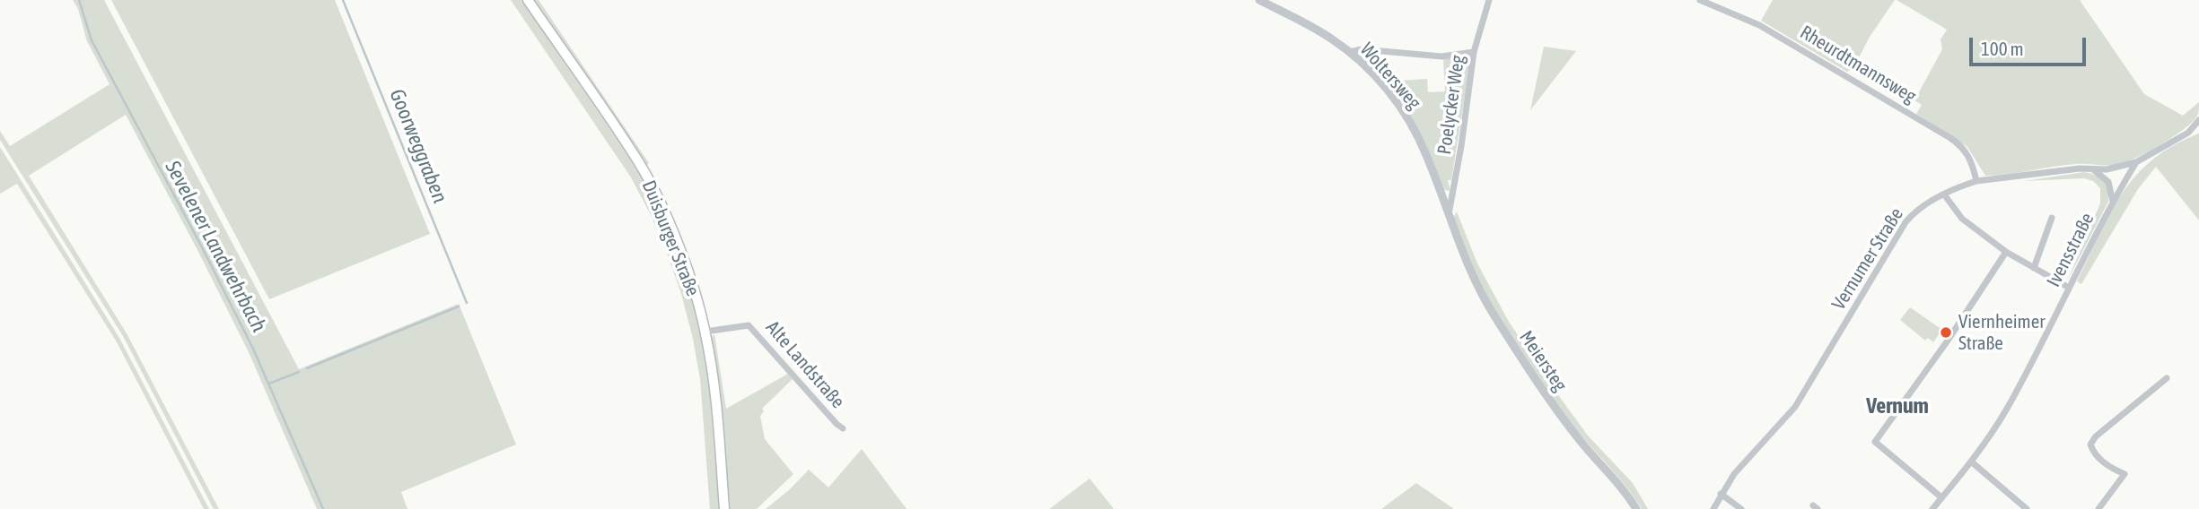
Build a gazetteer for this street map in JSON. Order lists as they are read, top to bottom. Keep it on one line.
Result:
{"streets":{"main road":["Duisburger Straße"],"street":["Rheurdtmannsweg","Woltersweg","Poelycker Weg","Ivensstraße","Vernumer Straße","Meiersteg","Alte Landstraße"]},"crossings":[["Rheurdtmannsweg","Vernumer Straße"],["Woltersweg","Poelycker Weg"],["Woltersweg","Meiersteg"],["Poelycker Weg","Meiersteg"],["Duisburger Straße","Alte Landstraße"],["Ivensstraße","Vernumer Straße"]],"districts":["Vernum"],"water":["Goorweggraben","Sevelener Landwehrbach"],"places":["Viernheimer Straße"],"scale_bar":"100 m"}
